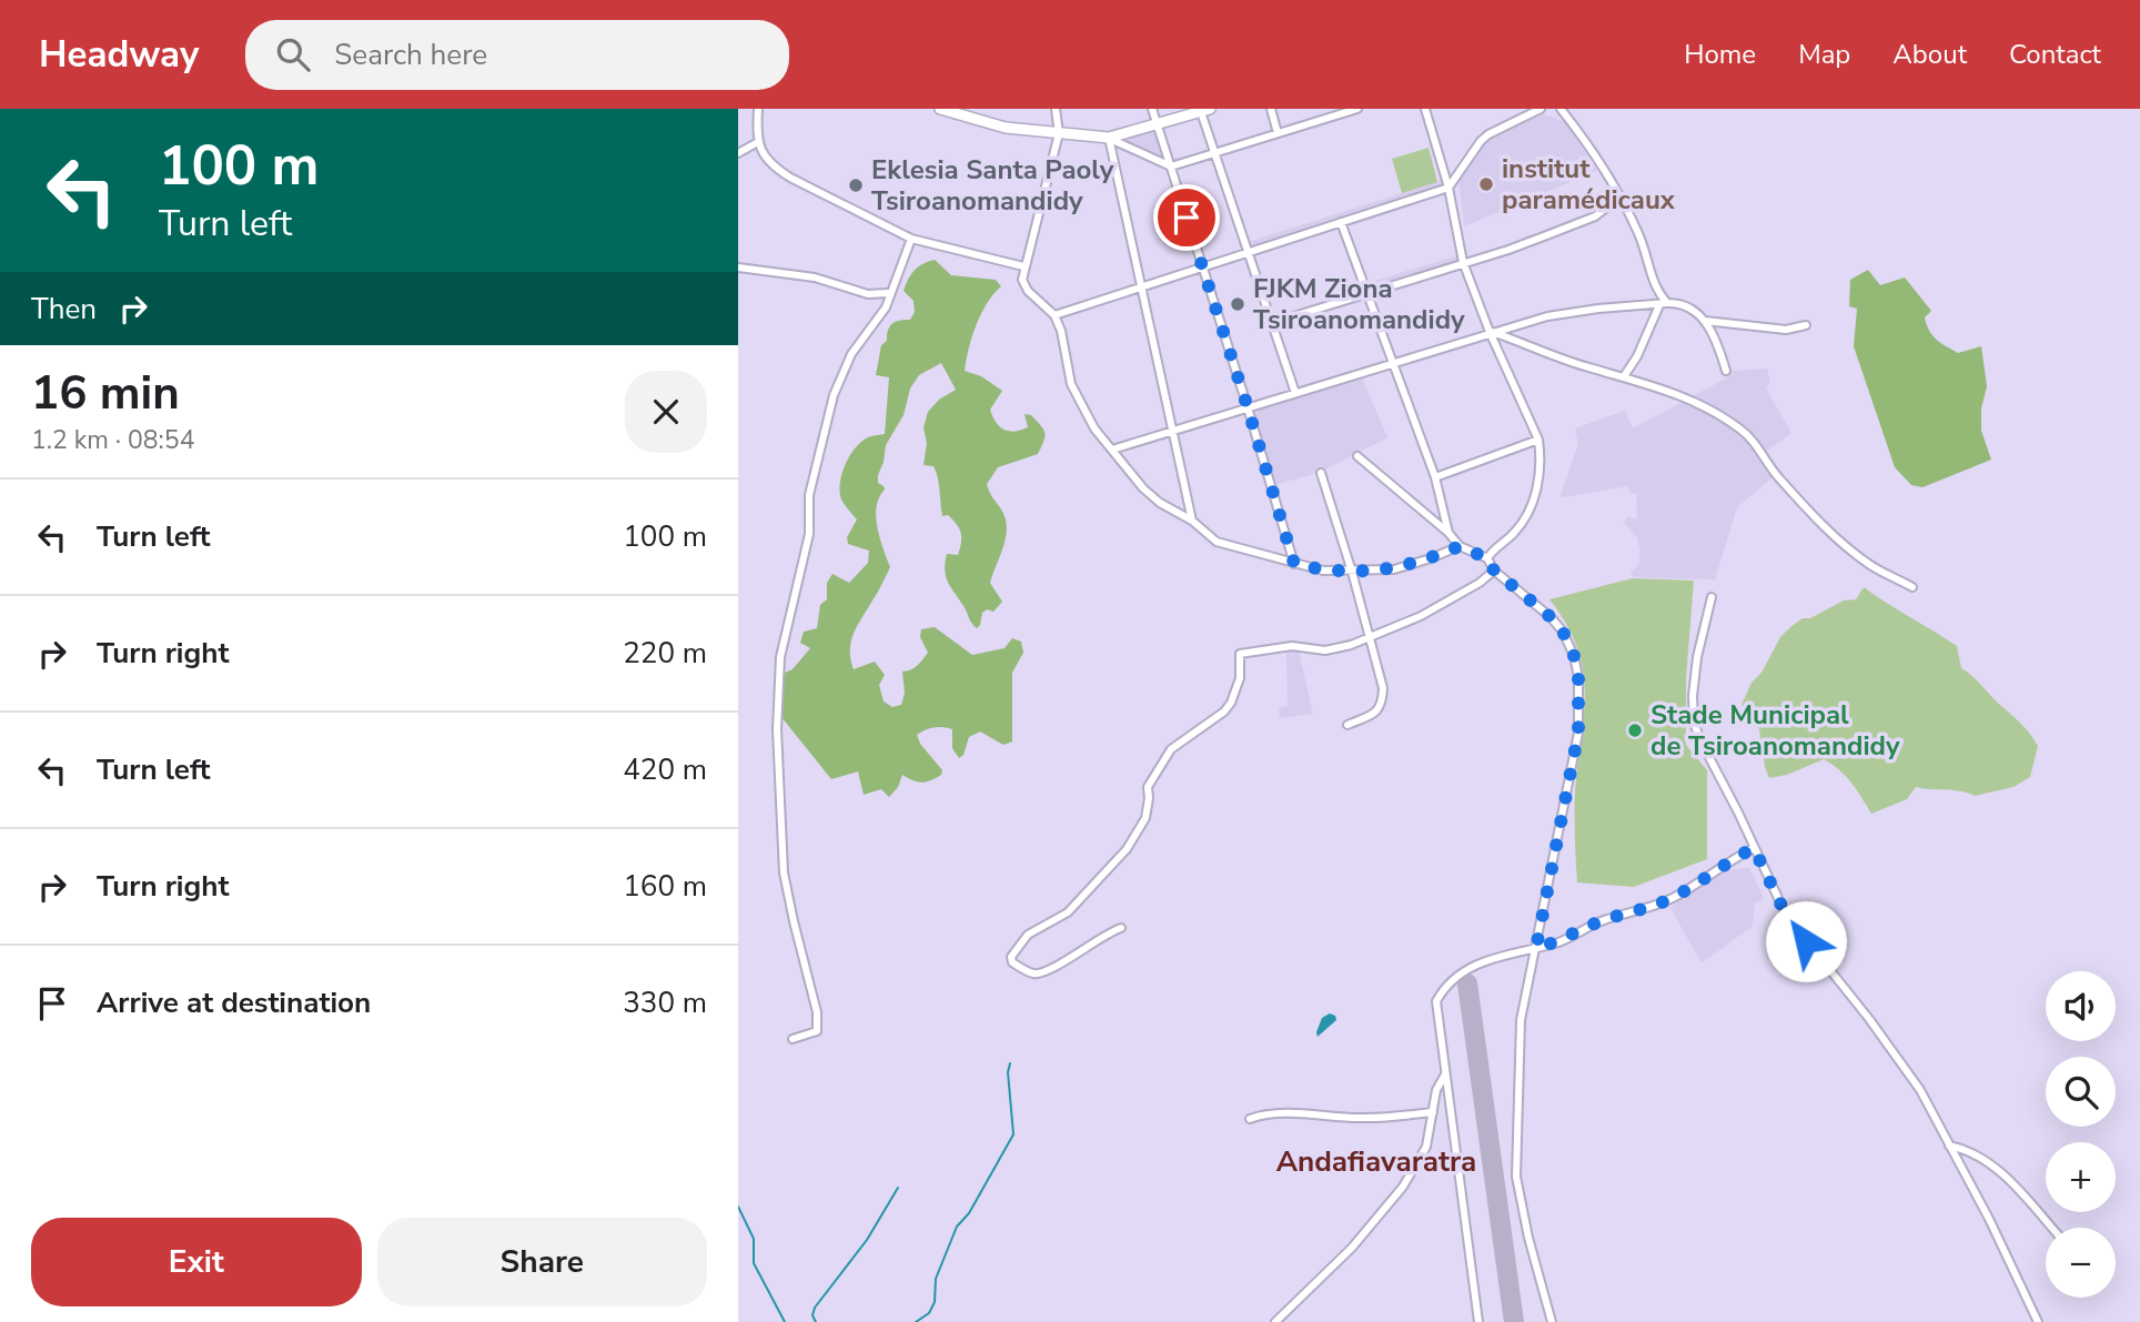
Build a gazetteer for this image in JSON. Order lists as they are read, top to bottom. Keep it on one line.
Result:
{"districts":["Andafiavaratra"],"places":["institut paramédicaux","Eklesia Santa Paoly Tsiroanomandidy","FJKM Ziona Tsiroanomandidy","Stade Municipal de Tsiroanomandidy"],"page":{"header":"Headway","search":"Search here","nav":["Home","Map","About","Contact"],"turn":["100 m","Turn left"],"then":"Then","heading":["16 min","1.2 km · 08:54"],"list":[{"name":"Turn left","value":"100 m"},{"name":"Turn right","value":"220 m"},{"name":"Turn left","value":"420 m"},{"name":"Turn right","value":"160 m"},{"name":"Arrive at destination","value":"330 m"}],"map_buttons":["+","−"],"buttons":["Exit","Share"]}}
